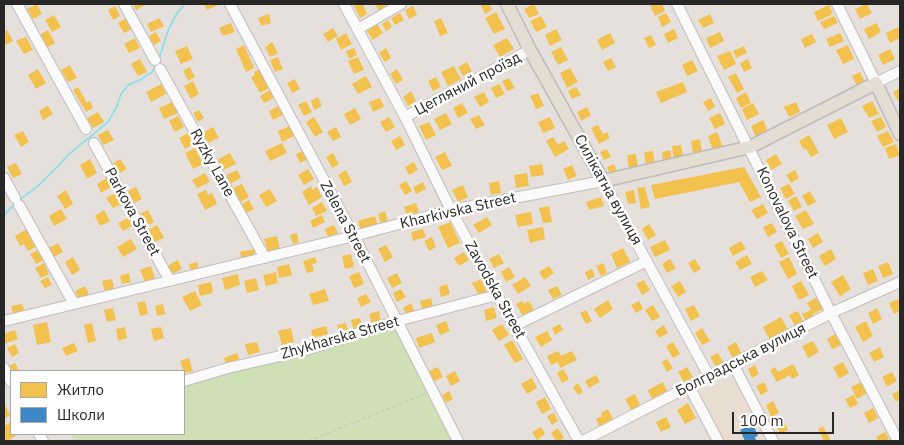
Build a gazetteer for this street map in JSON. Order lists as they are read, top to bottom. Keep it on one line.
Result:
{"streets":{"main road":["Силікатна вулиця","Kharkivska Street"],"street":["Цегляний проїзд","Ryzky Lane","Parkova Street","Zelena Street","Konovalova Street","Zavodska Street","Zhykharska Street","Болградська вулиця"]},"crossings":[["Цегляний проїзд","Силікатна вулиця"],["Цегляний проїзд","Zavodska Street"],["Ryzky Lane","Kharkivska Street"],["Силікатна вулиця","Kharkivska Street"],["Силікатна вулиця","Болградська вулиця"],["Kharkivska Street","Parkova Street"],["Kharkivska Street","Zelena Street"],["Kharkivska Street","Konovalova Street"],["Kharkivska Street","Zavodska Street"],["Zelena Street","Zhykharska Street"],["Konovalova Street","Болградська вулиця"],["Zavodska Street","Zhykharska Street"]],"legend":["Житло","Школи"],"scale_bar":"100 m"}
